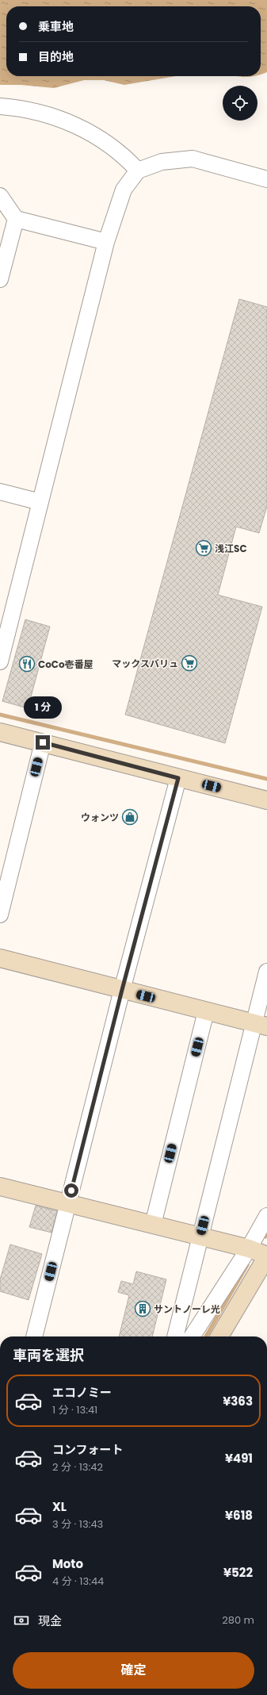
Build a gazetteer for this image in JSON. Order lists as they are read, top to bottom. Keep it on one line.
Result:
{"places":{"supermarket":["浅江SC","マックスバリュ"],"restaurant":["CoCo壱番屋"],"shop":["ウォンツ"],"building":["サントノーレ光"]},"page":{"banner":["乗車地","目的地"],"bubble":"1 分","heading":"車両を選択","list":[{"name":"エコノミー","note":"1 分 · 13:41","value":"¥363"},{"name":"コンフォート","note":"2 分 · 13:42","value":"¥491"},{"name":"XL","note":"3 分 · 13:43","value":"¥618"},{"name":"Moto","note":"4 分 · 13:44","value":"¥522"}],"pay":["現金","280 m"],"buttons":"確定"}}
